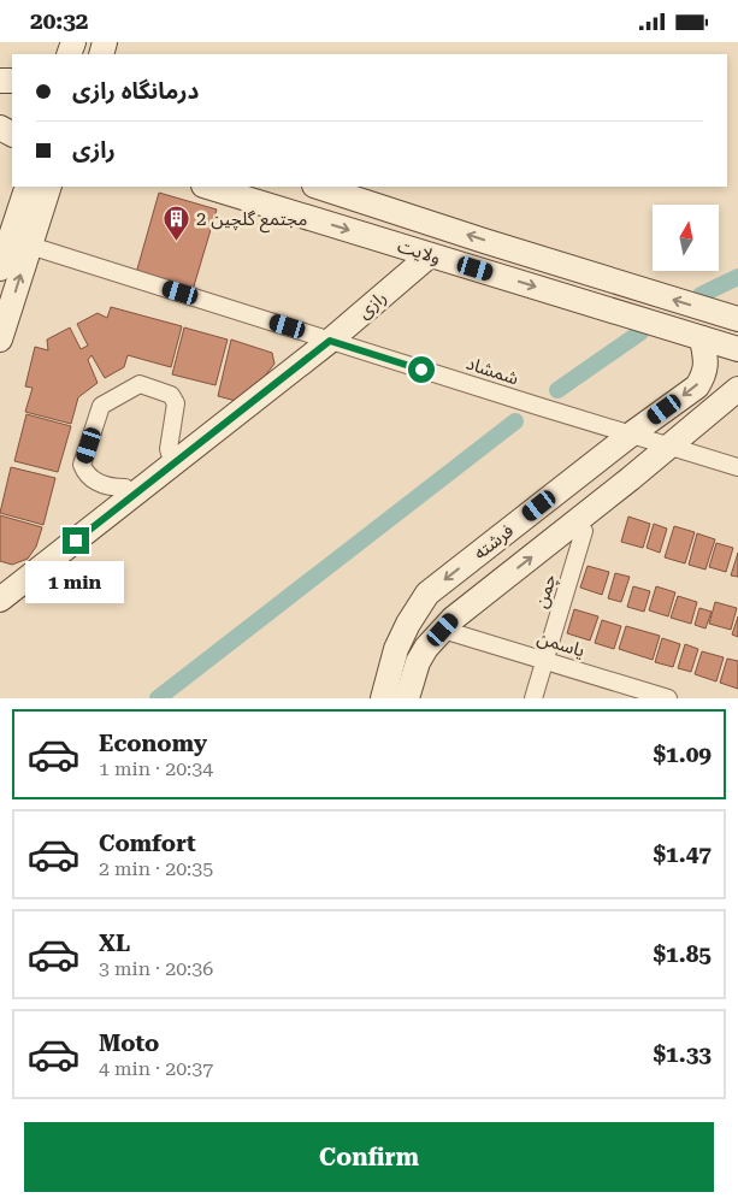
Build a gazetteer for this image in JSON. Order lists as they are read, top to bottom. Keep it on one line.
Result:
{"streets":{"street":["ولایت","رازی","شمشاد","فرشته","چمن","یاسمن"]},"crossings":[["ولایت","رازی"],["ولایت","فرشته"],["رازی","شمشاد"],["شمشاد","فرشته"],["فرشته","یاسمن"],["چمن","یاسمن"]],"places":{"building":["مجتمع گلچین 2"]},"north":"top","page":{"status":"20:32","banner":["درمانگاه رازی","رازی"],"bubble":"1 min","list":[{"name":"Economy","note":"1 min · 20:34","value":"$1.09"},{"name":"Comfort","note":"2 min · 20:35","value":"$1.47"},{"name":"XL","note":"3 min · 20:36","value":"$1.85"},{"name":"Moto","note":"4 min · 20:37","value":"$1.33"}],"buttons":"Confirm"}}
